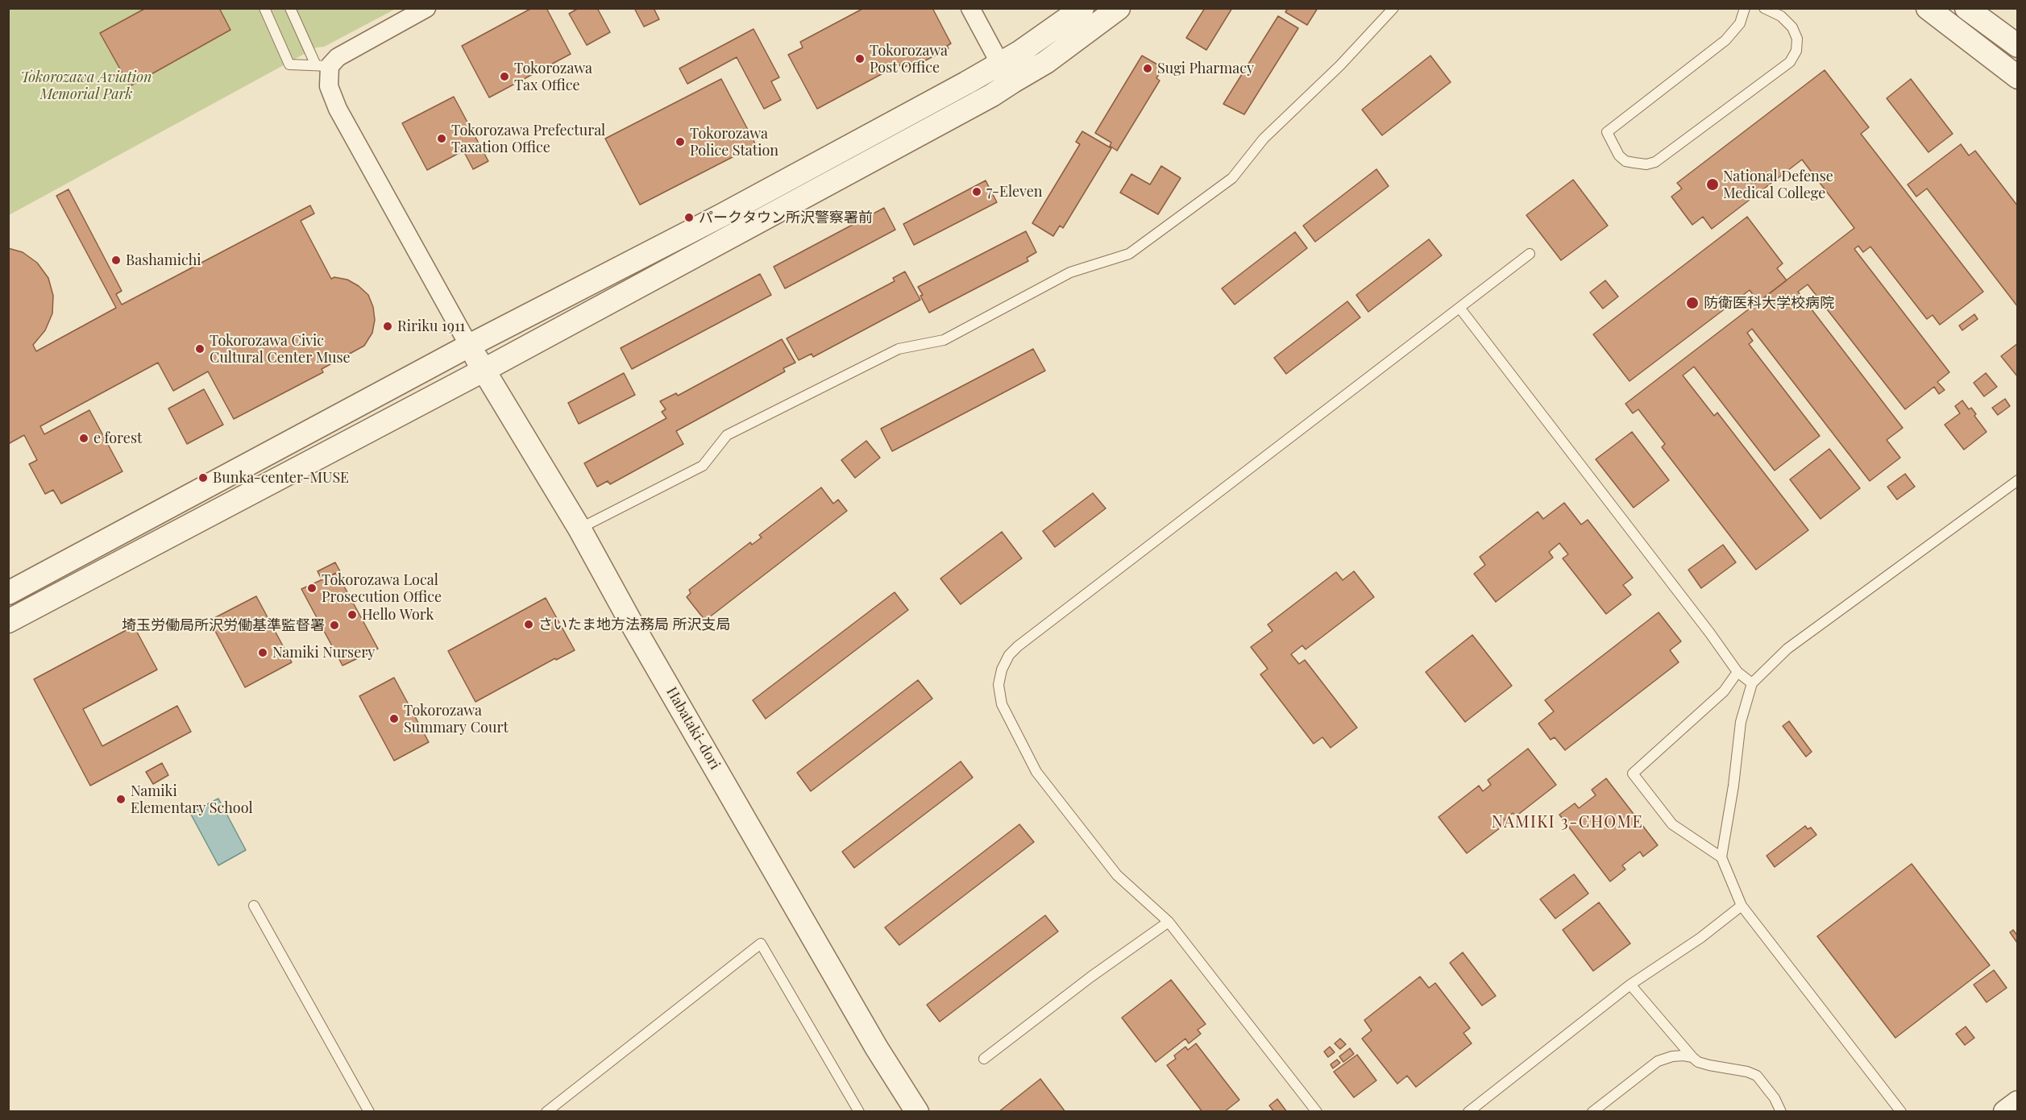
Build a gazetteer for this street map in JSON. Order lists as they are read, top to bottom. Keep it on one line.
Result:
{"streets":{"street":["Habataki-dori"]},"districts":["NAMIKI 3-CHOME"],"parks":["Tokorozawa Aviation Memorial Park"],"places":["Tokorozawa Post Office","Sugi Pharmacy","Tokorozawa Tax Office","Tokorozawa Prefectural Taxation Office","Tokorozawa Police Station","National Defense Medical College","7-Eleven","パークタウン所沢警察署前","Bashamichi","防衛医科大学校病院","Ririku 1911","Tokorozawa Civic Cultural Center Muse","e forest","Bunka-center-MUSE","Tokorozawa Local Prosecution Office","Hello Work","さいたま地方法務局 所沢支局","埼玉労働局所沢労働基準監督署","Namiki Nursery","Tokorozawa Summary Court","Namiki Elementary School"]}
